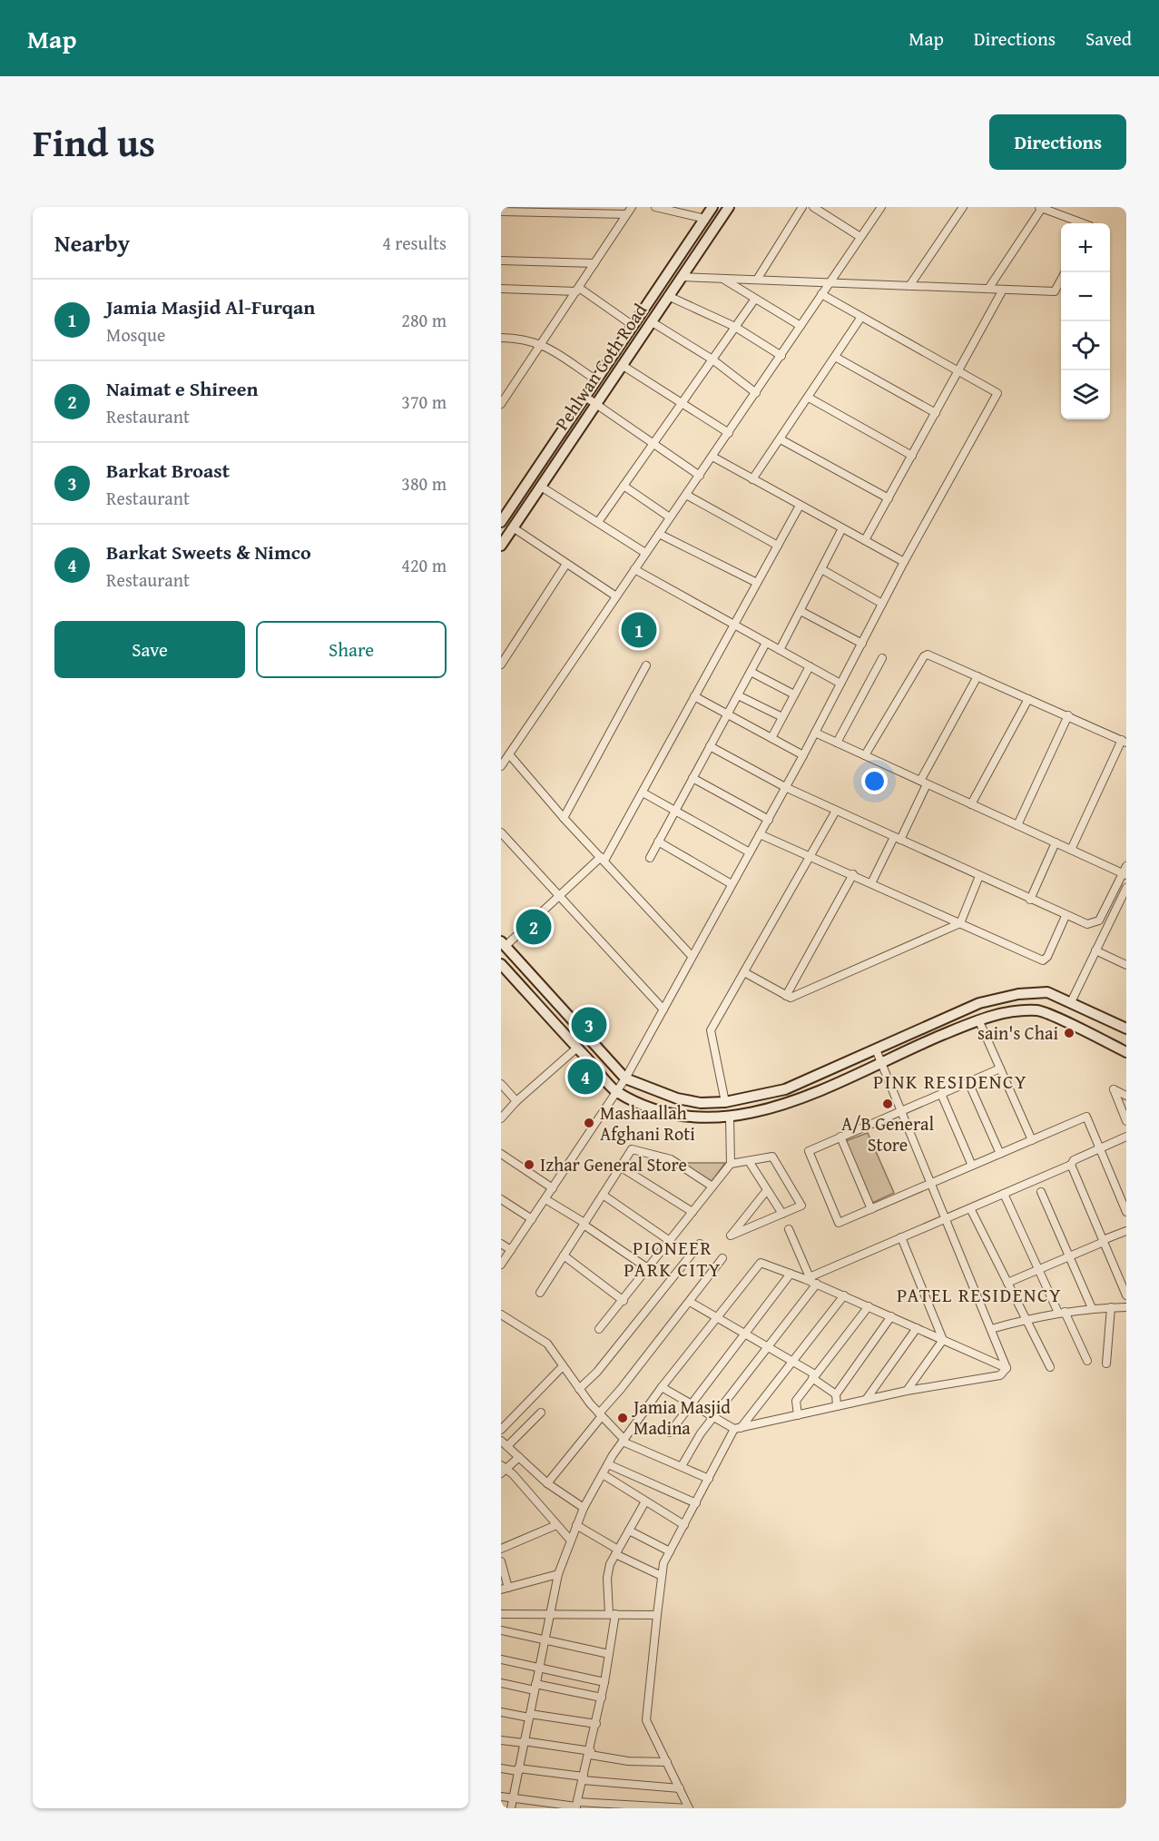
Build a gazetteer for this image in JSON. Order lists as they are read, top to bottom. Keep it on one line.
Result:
{"streets":{"main road":["Pehlwan Goth Road"]},"districts":["PINK RESIDENCY","PIONEER PARK CITY","PATEL RESIDENCY"],"places":["sain's Chai","A/B General Store","Mashaallah Afghani Roti","Izhar General Store","Jamia Masjid Madina"],"page":{"header":"Map","nav":["Map","Directions","Saved"],"title":"Find us","buttons":["Directions",["Save","Share"]],"heading":["Nearby","4 results"],"map_buttons":["+","−"],"list":[{"mark":"1","name":"Jamia Masjid Al-Furqan","note":"Mosque","value":"280 m"},{"mark":"2","name":"Naimat e Shireen","note":"Restaurant","value":"370 m"},{"mark":"3","name":"Barkat Broast","note":"Restaurant","value":"380 m"},{"mark":"4","name":"Barkat Sweets & Nimco","note":"Restaurant","value":"420 m"}],"pins":["1","2","3","4"]}}
